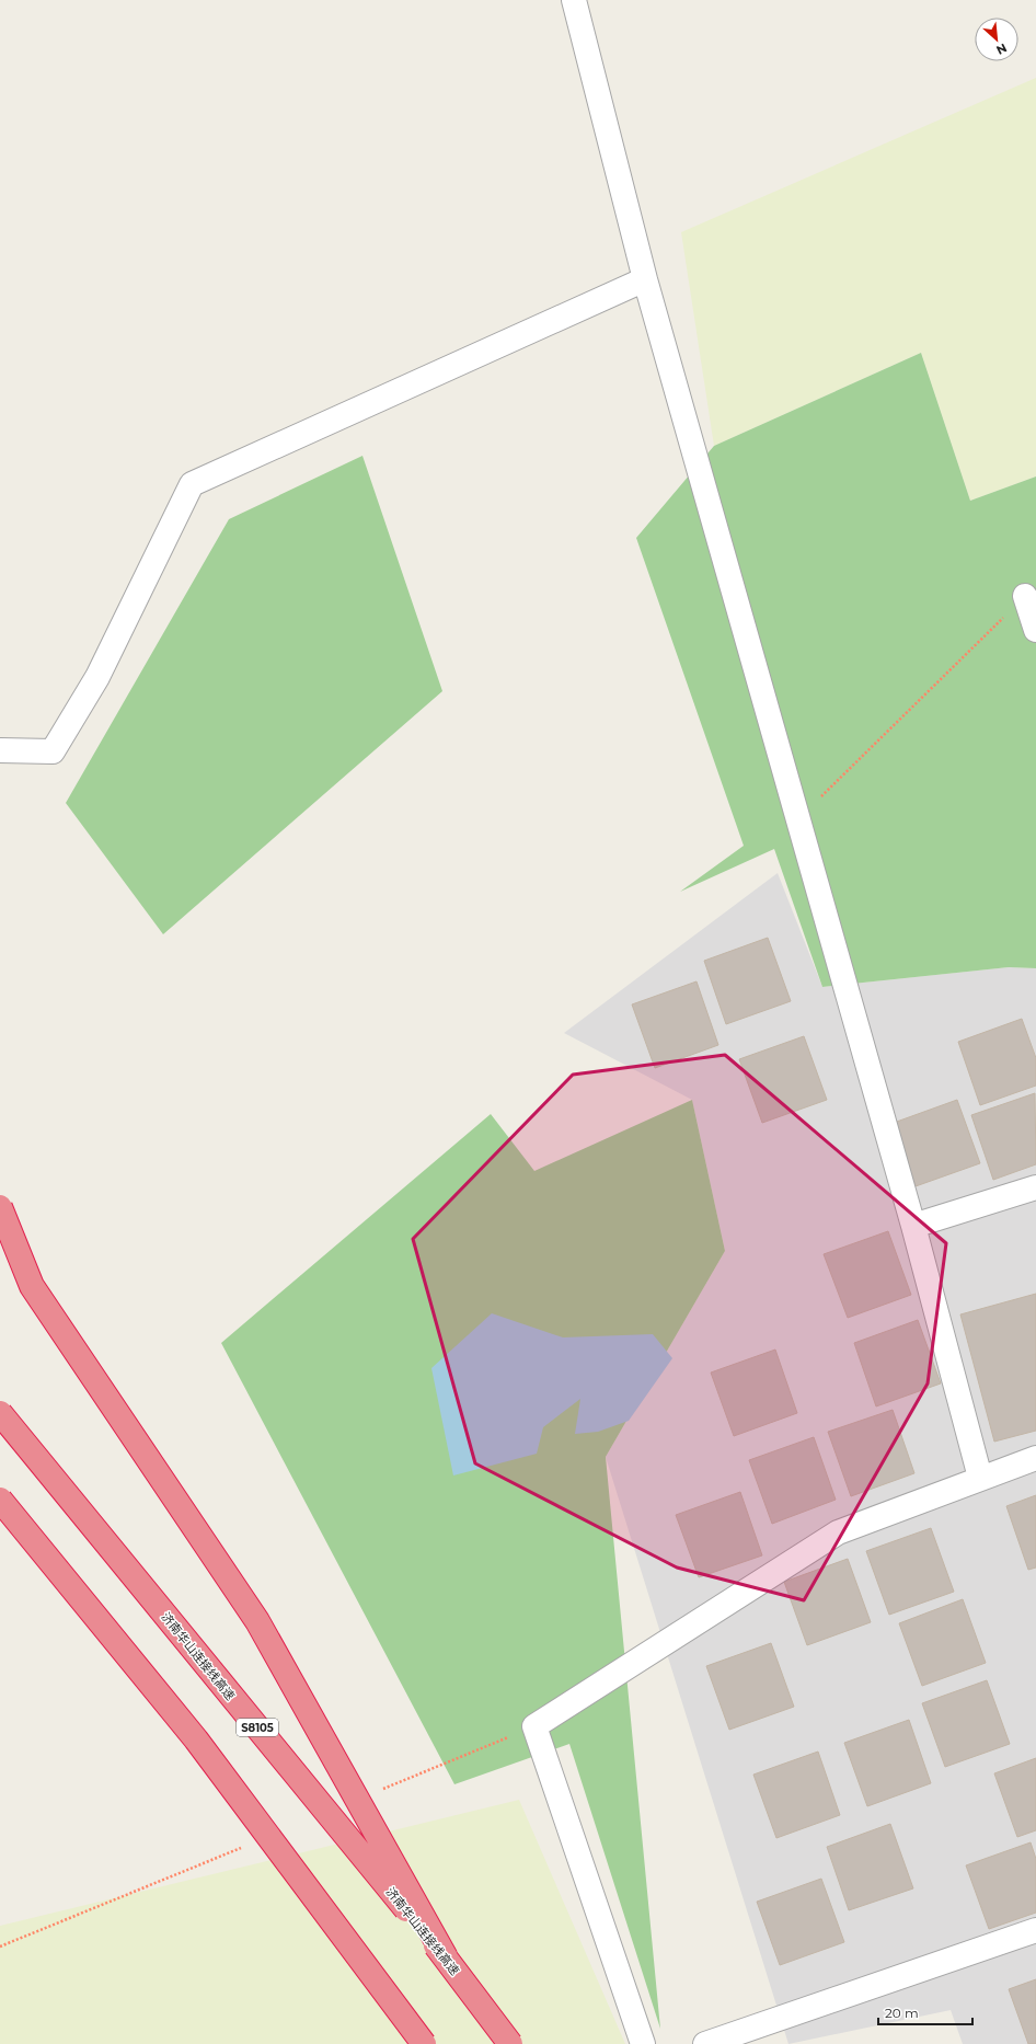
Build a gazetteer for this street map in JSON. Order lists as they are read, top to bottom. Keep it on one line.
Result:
{"streets":{"highway":["济南华山连接线高速","S8105"]},"scale_bar":"20 m","north":"bottom right"}
